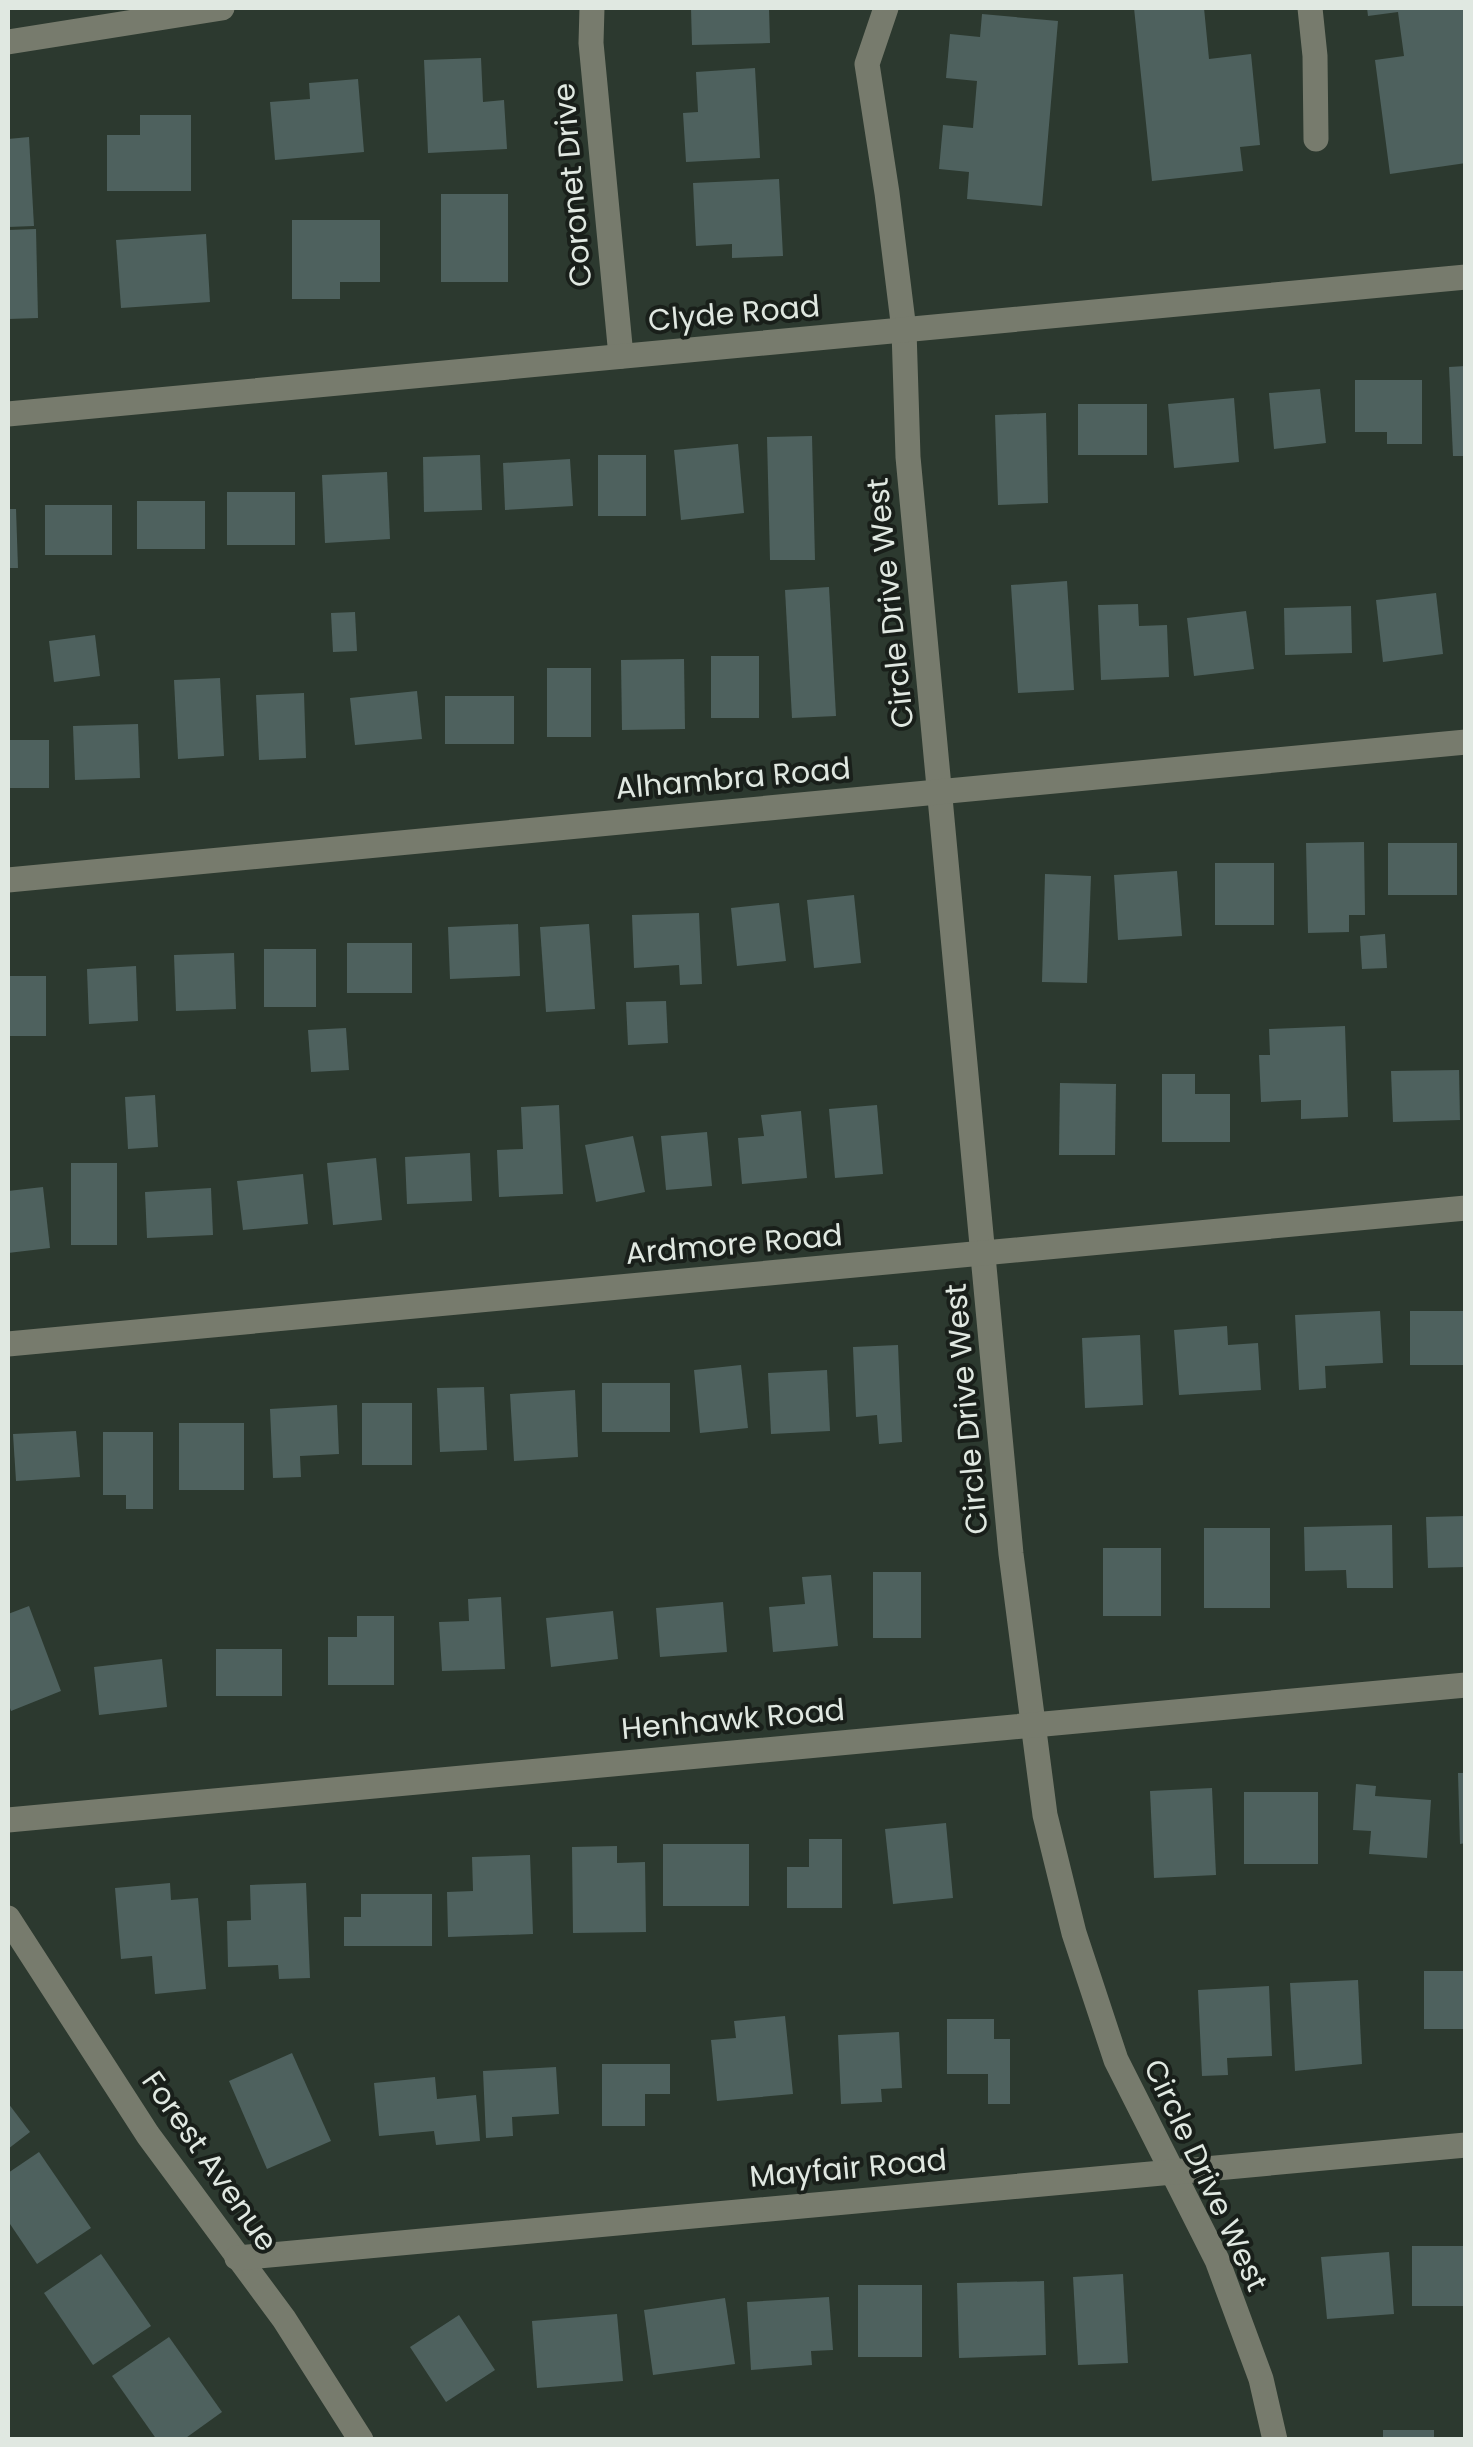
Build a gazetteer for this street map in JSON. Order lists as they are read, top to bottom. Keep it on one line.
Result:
{"streets":{"street":["Coronet Drive","Clyde Road","Circle Drive West","Alhambra Road","Ardmore Road","Henhawk Road","Forest Avenue","Mayfair Road"]},"crossings":[["Coronet Drive","Clyde Road"],["Clyde Road","Circle Drive West"],["Circle Drive West","Alhambra Road"],["Circle Drive West","Ardmore Road"],["Circle Drive West","Henhawk Road"],["Circle Drive West","Mayfair Road"],["Forest Avenue","Mayfair Road"]]}
